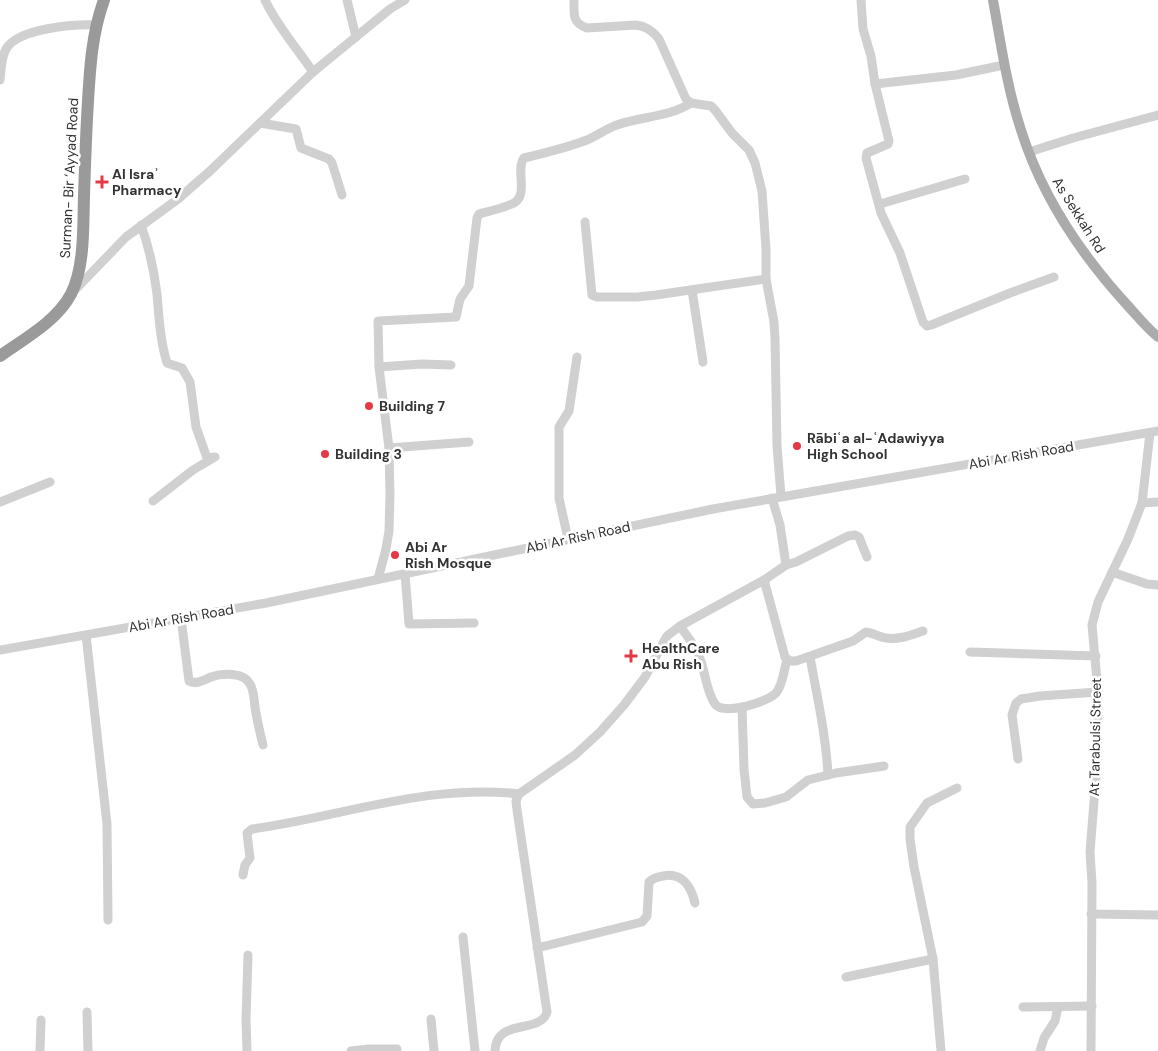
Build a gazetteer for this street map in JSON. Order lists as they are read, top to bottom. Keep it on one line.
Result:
{"streets":{"highway":["Surman- Bir ‘Ayyad Road"],"main road":["As Sekkah Rd"],"street":["Abi Ar Rish Road","At Tarabulsi Street"]},"crossings":[["Abi Ar Rish Road","At Tarabulsi Street"]],"places":{"health":["Al Israʾ Pharmacy","HealthCare Abu Rish"],"other":["Building 7","Rābiʿa al-ʿAdawiyya High School","Building 3","Abi Ar Rish Mosque"]}}
